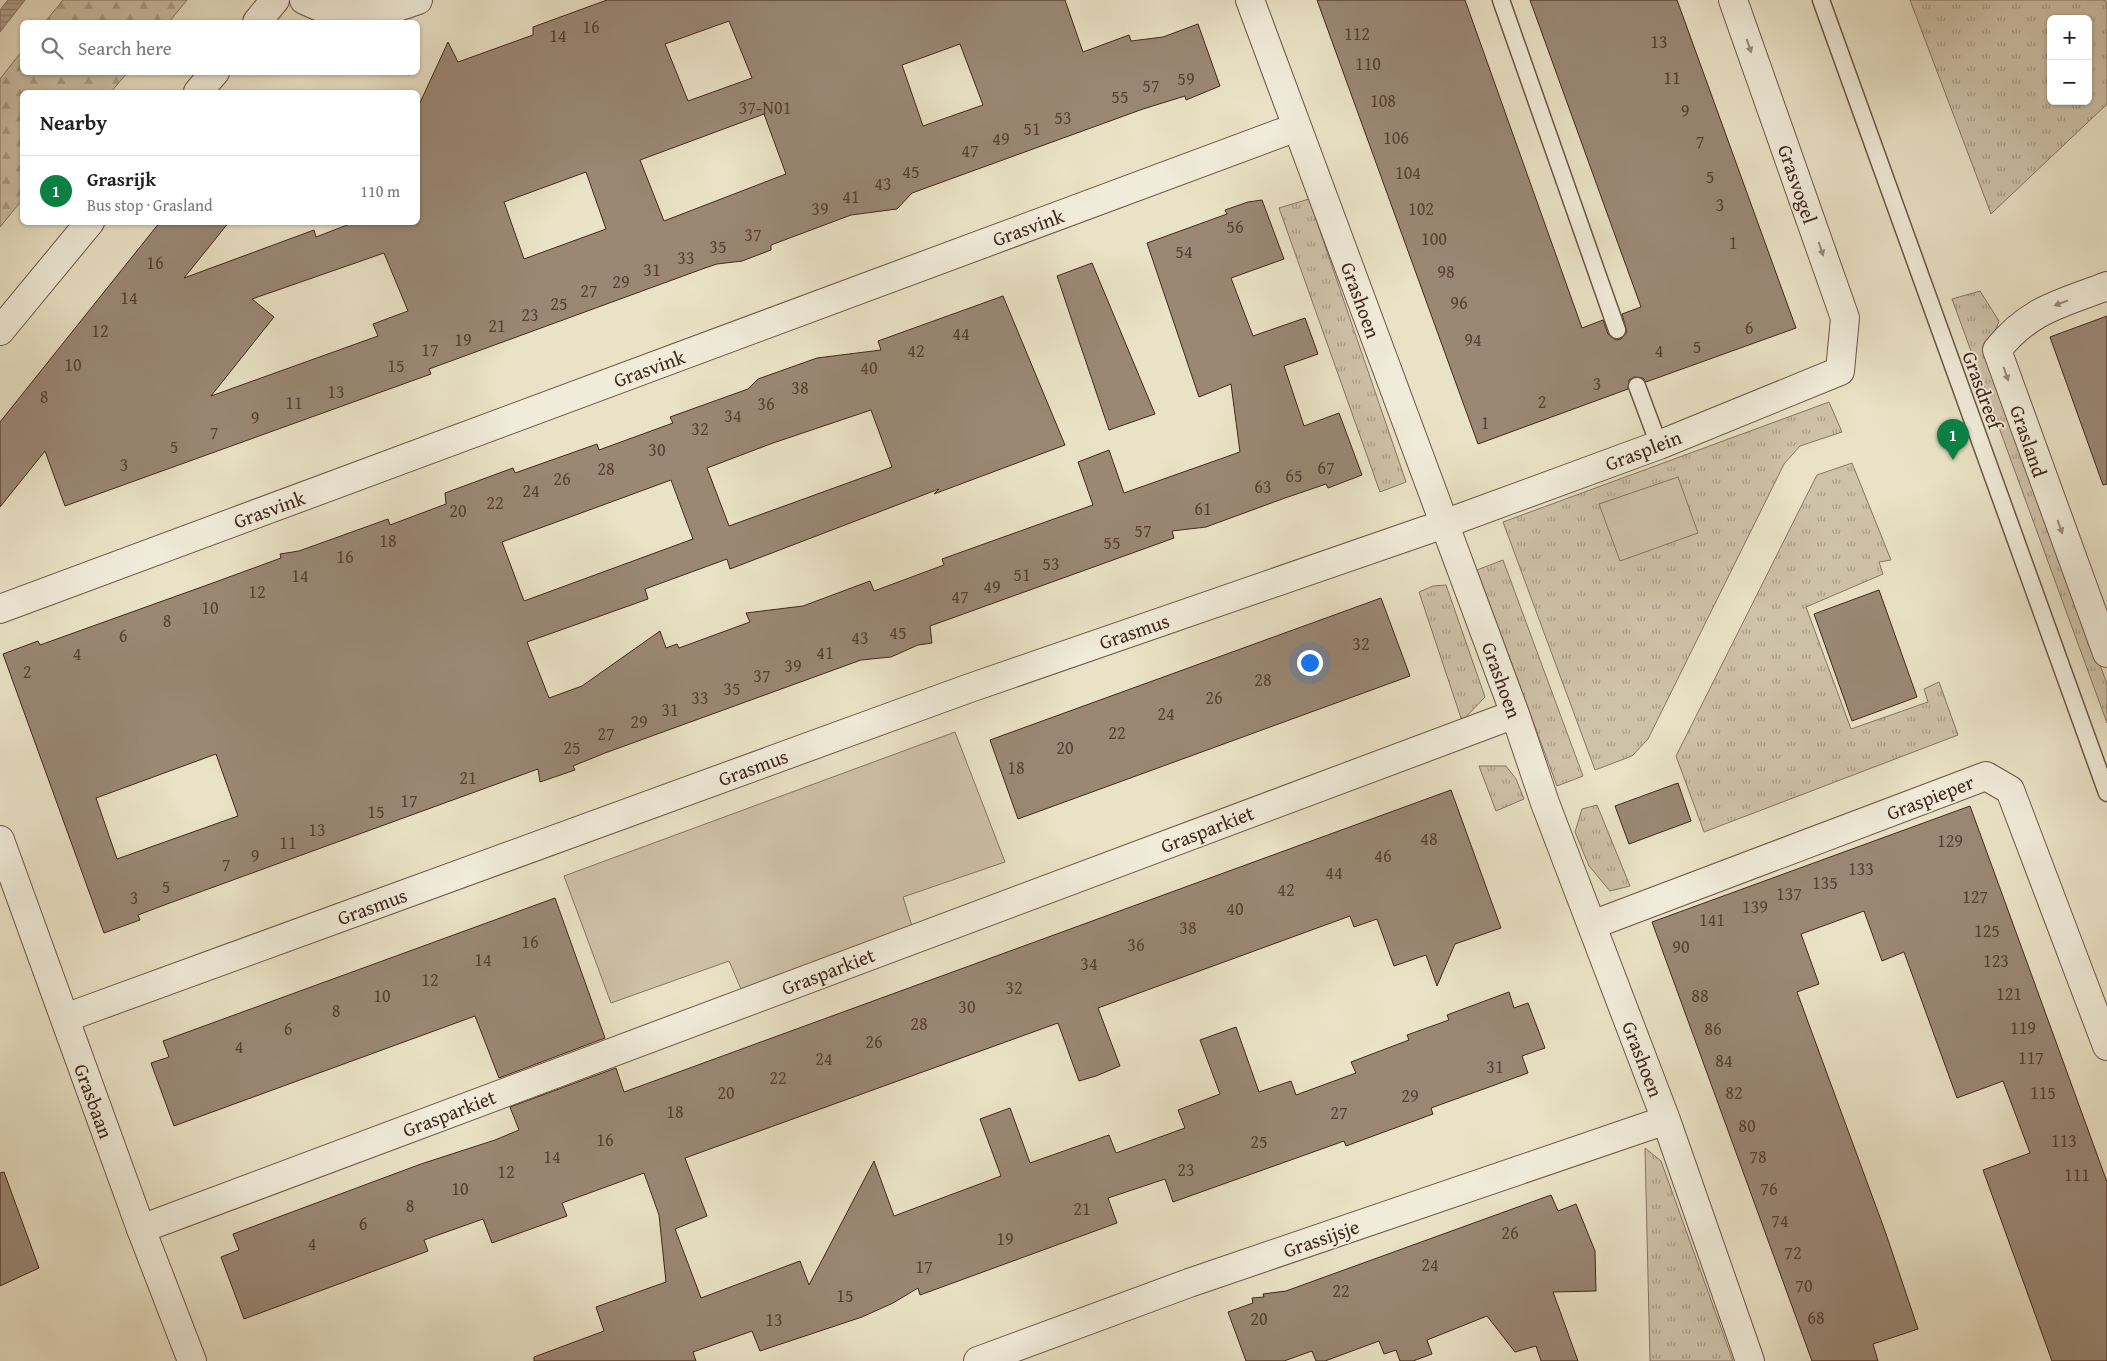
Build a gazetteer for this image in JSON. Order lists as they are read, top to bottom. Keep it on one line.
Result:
{"streets":{"street":["Grasvogel","Grasvink","Grashoen","Grasland","Grasplein","Grasmus","Graspieper","Grasparkiet","Grasbaan","Grassijsje"],"lane":["Grasdreef"]},"crossings":[["Grasvogel","Grasplein"],["Grasvink","Grashoen"],["Grashoen","Grasplein"],["Grashoen","Grasmus"],["Grashoen","Graspieper"],["Grashoen","Grasparkiet"],["Grashoen","Grassijsje"],["Grasplein","Grasmus"],["Grasmus","Grasbaan"],["Grasparkiet","Grasbaan"]],"one_way":["Grasvogel","Grasland"],"house_numbers":["16","112","14","13","110","11","59","57","55","108","37-N01","9","53","51","106","49","7","47","45","104","5","43","41","3","39","102","56","37","100","1","35","54","33","16","31","98","29","27","14","96","25","23","21","6","12","44","19","94","5","17","42","4","10","15","40","3","38","13","8","2","11","36","34","9","1","32","7","5","30","3","67","28","65","26","63","24","22","61","20","57","18","55","16","53","51","14","49","12","47","10","8","45","6","43","32","41","4","39","2","37","28","35","33","26","31","24","29","22","27","25","20","18","21","17","15","13","48","129","11","9","46","7","133","44","135","5","42","137","127","3","139","40","141","38","125","16","36","90","14","123","34","12","32","121","10","88","30","8","28","119","6","86","26","4","117","24","84","31","22","20","82","115","29","18","27","80","16","113","25","14","78","23","12","111","10","76","8","21","74","6","26","19","4","72","24","17","70","22","15","68","20","13"],"page":{"map_buttons":["+","−"],"search":"Search here","heading":"Nearby","list":[{"mark":"1","name":"Grasrijk","note":"Bus stop · Grasland","value":"110 m"}],"pins":"1"}}
